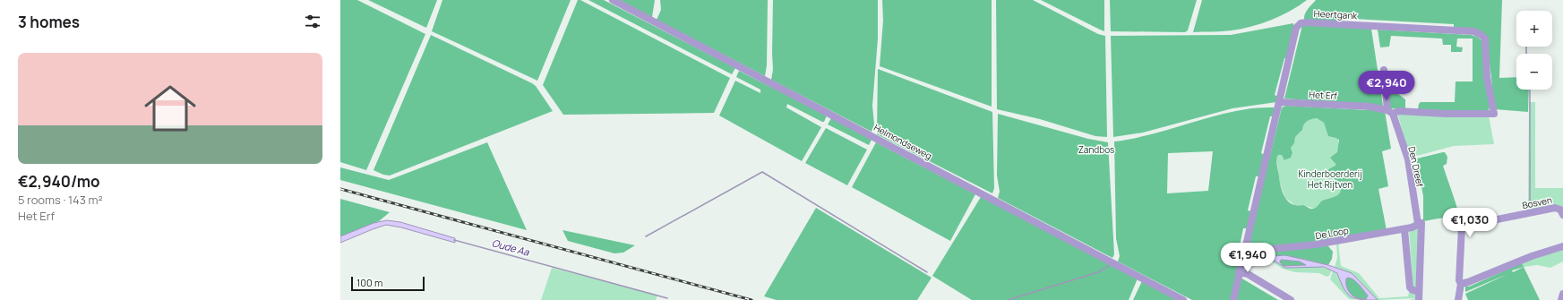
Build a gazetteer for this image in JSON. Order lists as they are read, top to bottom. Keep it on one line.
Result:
{"streets":{"street":["Heertgank","Het Erf","Helmondseweg","Den Dreef","Bosven","De Loop"]},"crossings":[["Heertgank","Het Erf"],["Heertgank","De Loop"],["Het Erf","Den Dreef"],["Den Dreef","De Loop"]],"water":["Oude Aa"],"parks":["Zandbos","Kinderboerderij Het Rijtven"],"scale_bar":"100 m","page":{"heading":"3 homes","map_buttons":["+","−"],"list":[{"name":"€2,940/mo","note":"5 rooms · 143 m² · Het Erf"}],"price":["€2,940","€1,030","€1,940"],"scale":"100 m"}}
